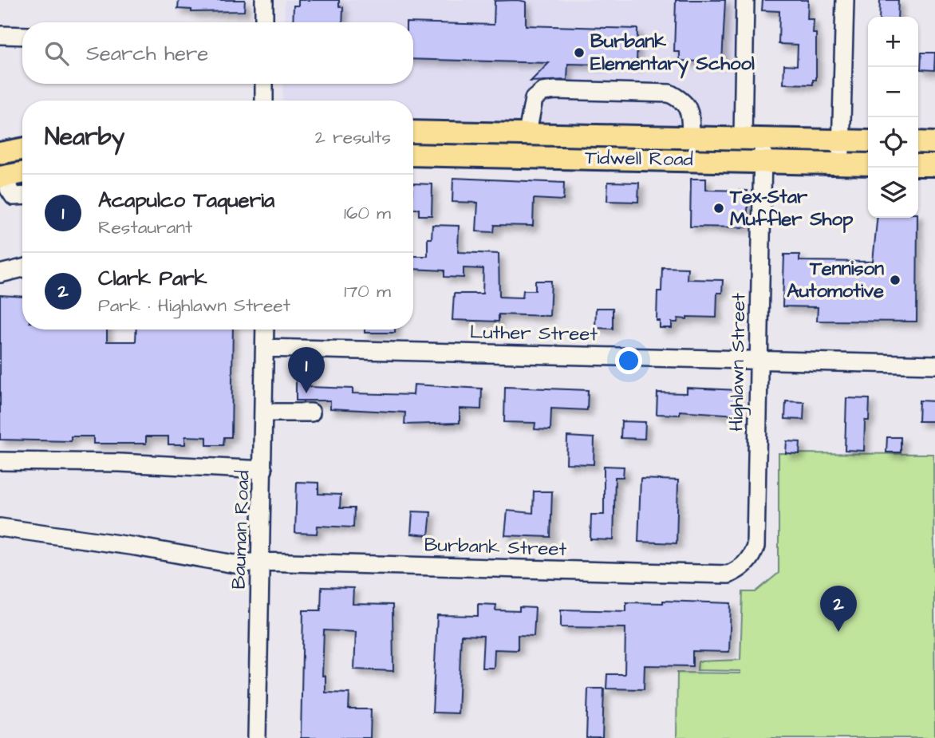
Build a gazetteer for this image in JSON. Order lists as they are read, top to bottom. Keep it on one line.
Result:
{"streets":{"main road":["Tidwell Road"],"street":["Luther Street","Highlawn Street","Bauman Road","Burbank Street"]},"crossings":[["Tidwell Road","Highlawn Street"],["Luther Street","Highlawn Street"],["Luther Street","Bauman Road"],["Highlawn Street","Burbank Street"],["Bauman Road","Burbank Street"]],"places":["Burbank Elementary School","Tex-Star Muffler Shop","Tennison Automotive"],"page":{"map_buttons":["+","−"],"search":"Search here","heading":["Nearby","2 results"],"list":[{"mark":"1","name":"Acapulco Taqueria","note":"Restaurant","value":"160 m"},{"mark":"2","name":"Clark Park","note":"Park · Highlawn Street","value":"170 m"}],"pins":["1","2"]}}
